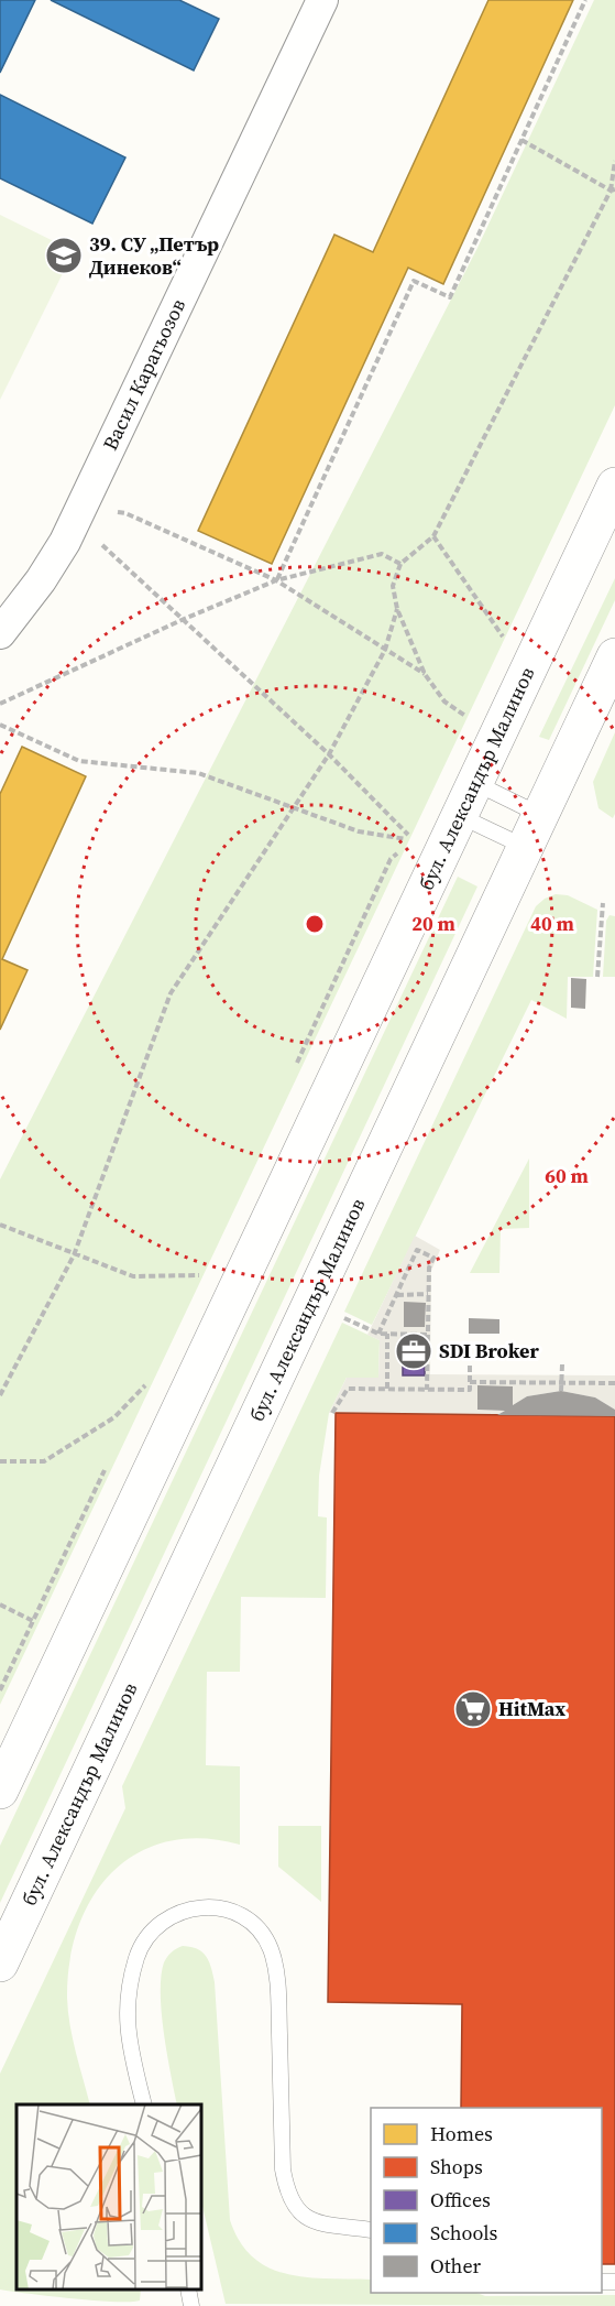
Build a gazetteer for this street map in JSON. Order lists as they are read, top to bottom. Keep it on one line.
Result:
{"streets":{"street":["Васил Карагьозов","бул. Александър Малинов"]},"places":{"school or university":["39. СУ „Петър Динеков“"],"office":["SDI Broker"],"supermarket":["HitMax"]},"legend":["Homes","Shops","Offices","Schools","Other"],"rings":["20 m","40 m","60 m"]}
